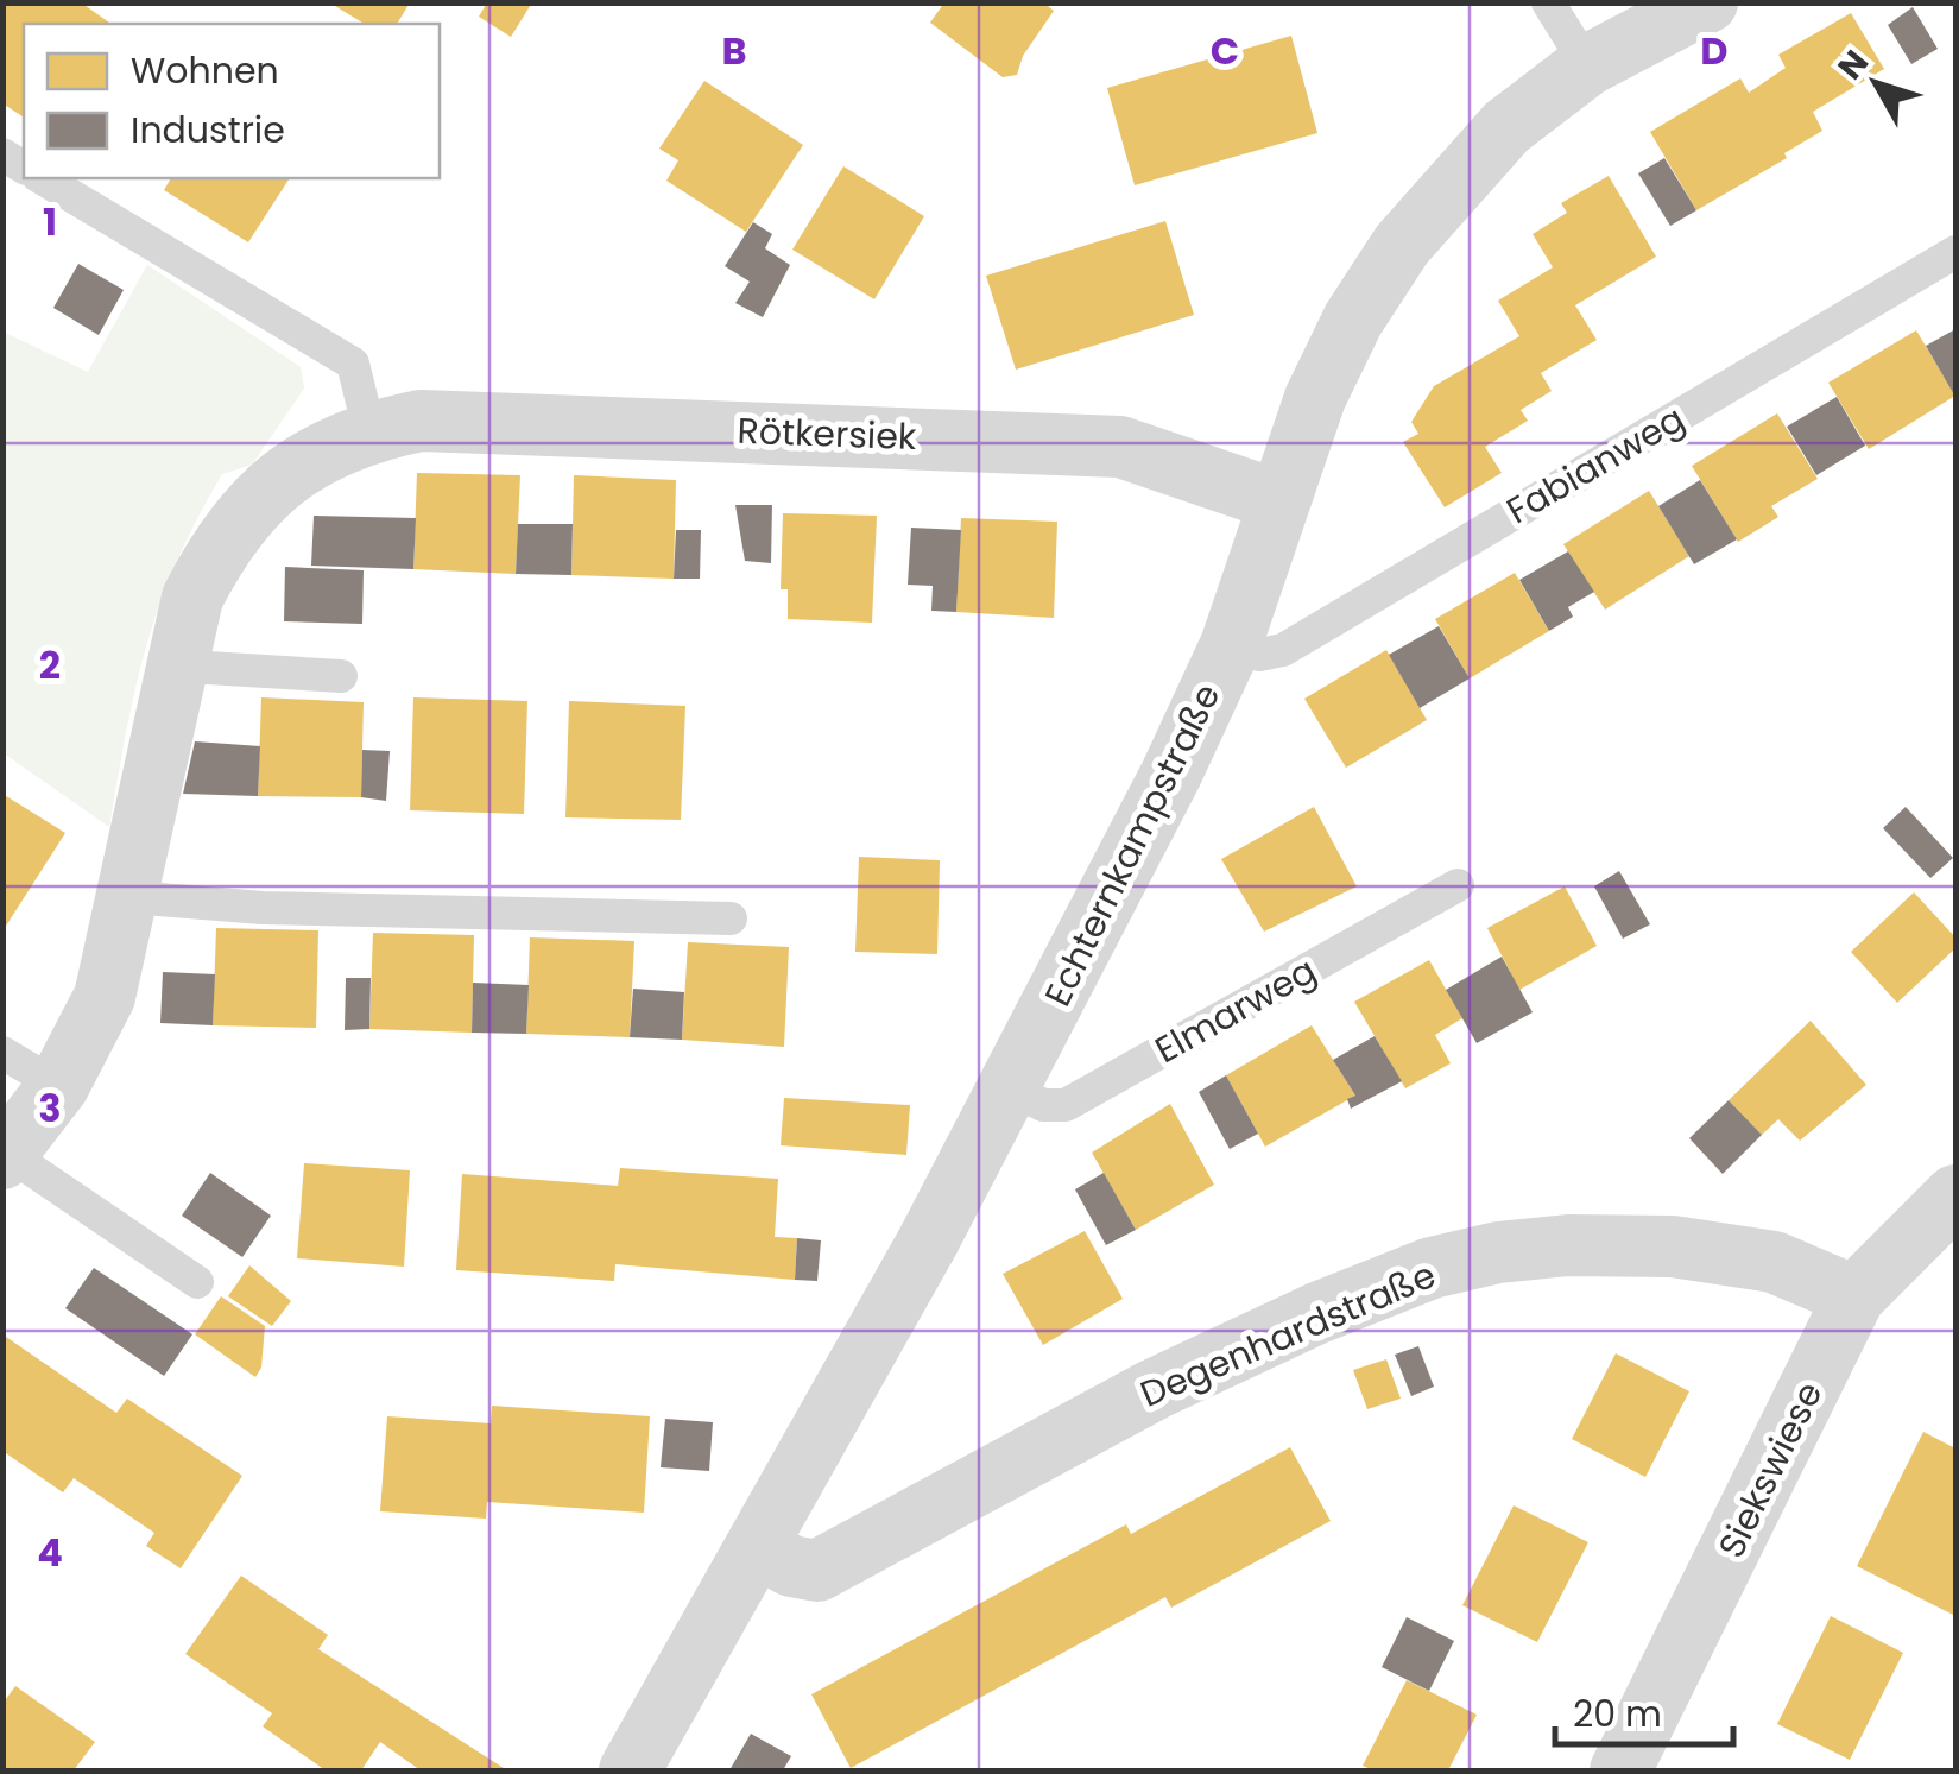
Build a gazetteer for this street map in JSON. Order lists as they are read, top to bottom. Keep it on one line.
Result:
{"streets":{"street":["Rötkersiek","Echternkampstraße","Degenhardstraße","Siekswiese"],"lane":["Fabianweg","Elmarweg"]},"crossings":[["Rötkersiek","Echternkampstraße"],["Fabianweg","Echternkampstraße"],["Echternkampstraße","Elmarweg"],["Echternkampstraße","Degenhardstraße"],["Degenhardstraße","Siekswiese"]],"legend":["Wohnen","Industrie"],"scale_bar":"20 m","north":"top left","grid":{"columns":["B","C","D"],"rows":["1","2","3","4"]}}
